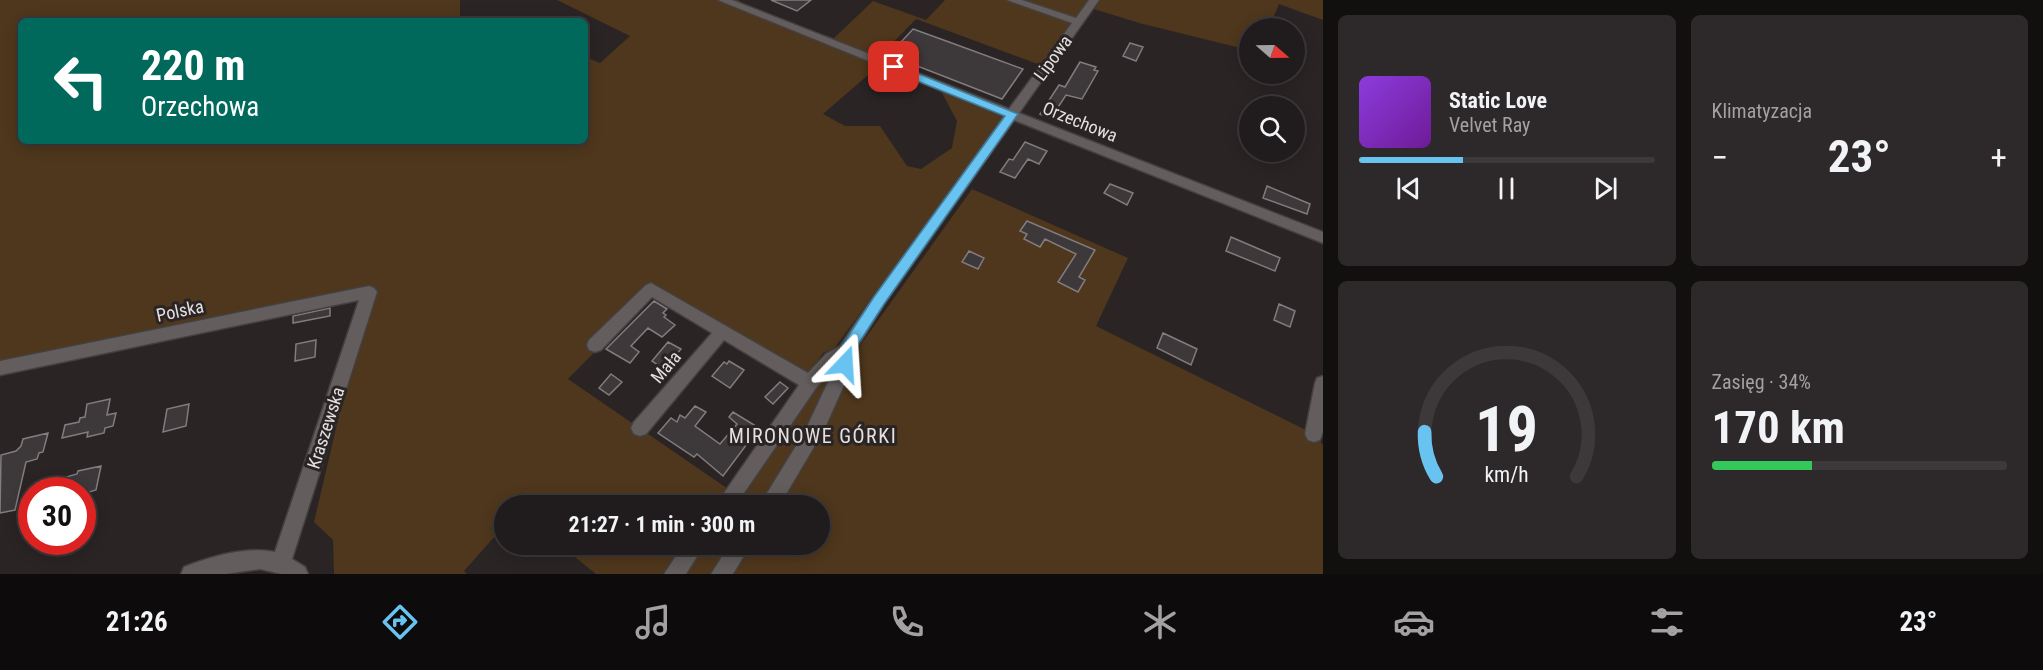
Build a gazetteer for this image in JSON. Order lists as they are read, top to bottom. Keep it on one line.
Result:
{"streets":{"street":["Lipowa","Orzechowa","Polska","Mała","Kraszewska"]},"crossings":[["Lipowa","Orzechowa"],["Polska","Kraszewska"]],"districts":["MIRONOWE GÓRKI"],"north":"right","page":{"tile":["Klimatyzacja",["Zasięg · 34%","170 km"]],"turn":["220 m","Orzechowa"],"song":["Static Love","Velvet Ray"],"heat":["−","23°","+"],"limit":"30","trip":"21:27 · 1 min · 300 m","tabs":["21:26","23°"],"gauge":["19","km/h"]}}
